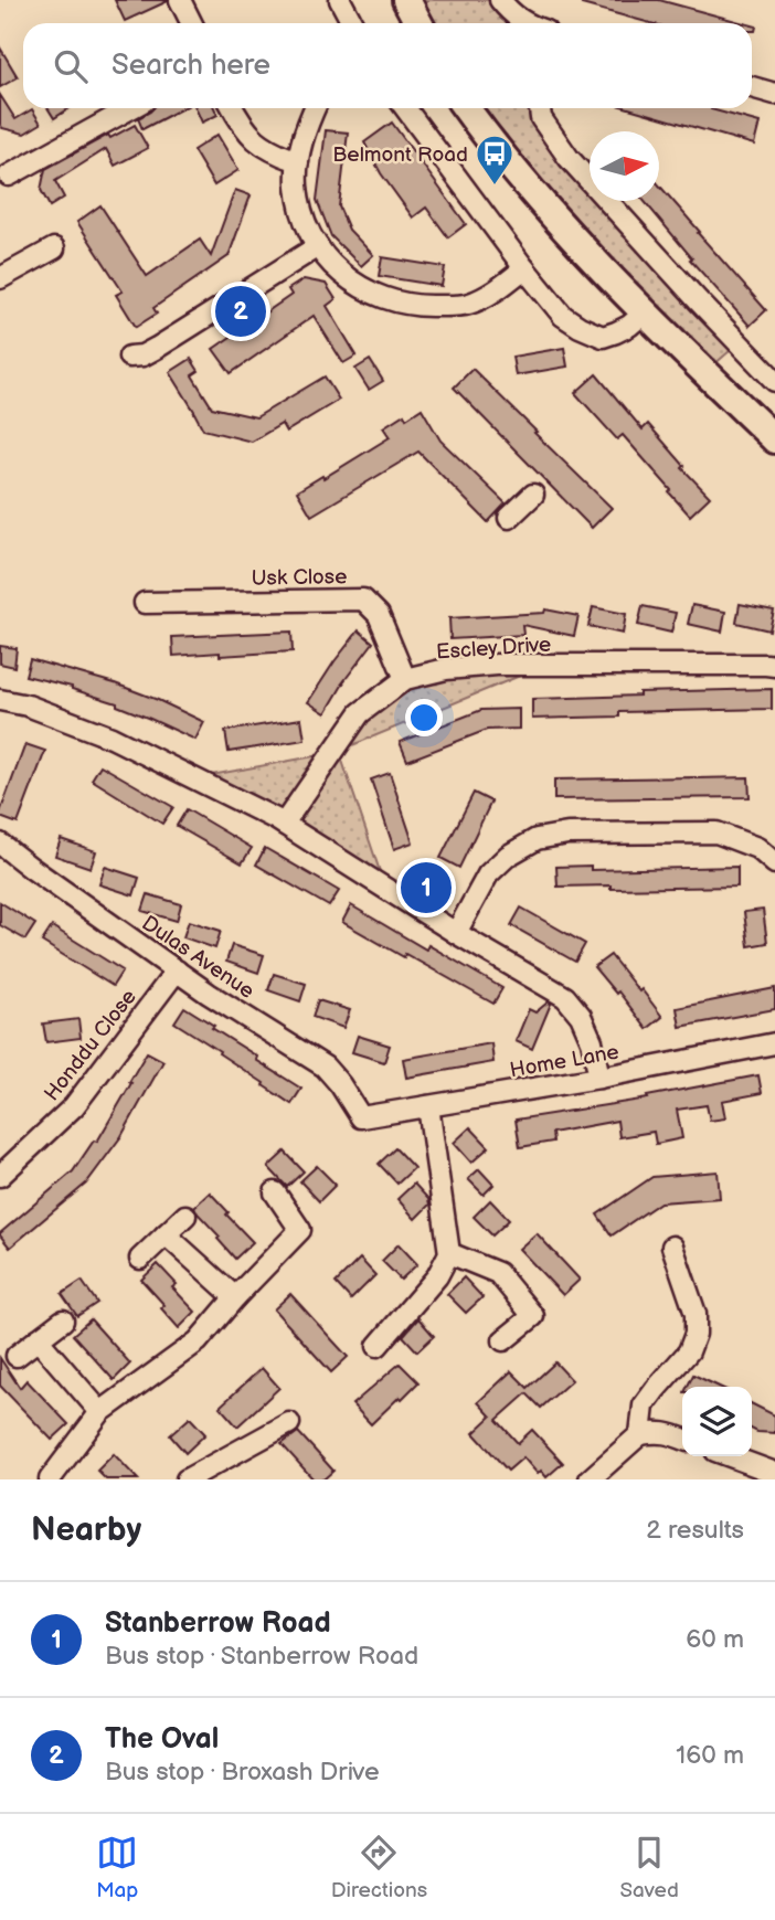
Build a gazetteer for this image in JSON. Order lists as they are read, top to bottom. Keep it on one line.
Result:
{"streets":{"street":["Usk Close","Escley Drive","Dulas Avenue","Honddu Close","Home Lane"]},"crossings":[["Usk Close","Escley Drive"],["Dulas Avenue","Honddu Close"],["Dulas Avenue","Home Lane"]],"places":{"bus stop":["Belmont Road"]},"north":"right","page":{"search":"Search here","pins":["2","1"],"heading":["Nearby","2 results"],"list":[{"mark":"1","name":"Stanberrow Road","note":"Bus stop · Stanberrow Road","value":"60 m"},{"mark":"2","name":"The Oval","note":"Bus stop · Broxash Drive","value":"160 m"}],"nav":["Map","Directions","Saved"]}}
